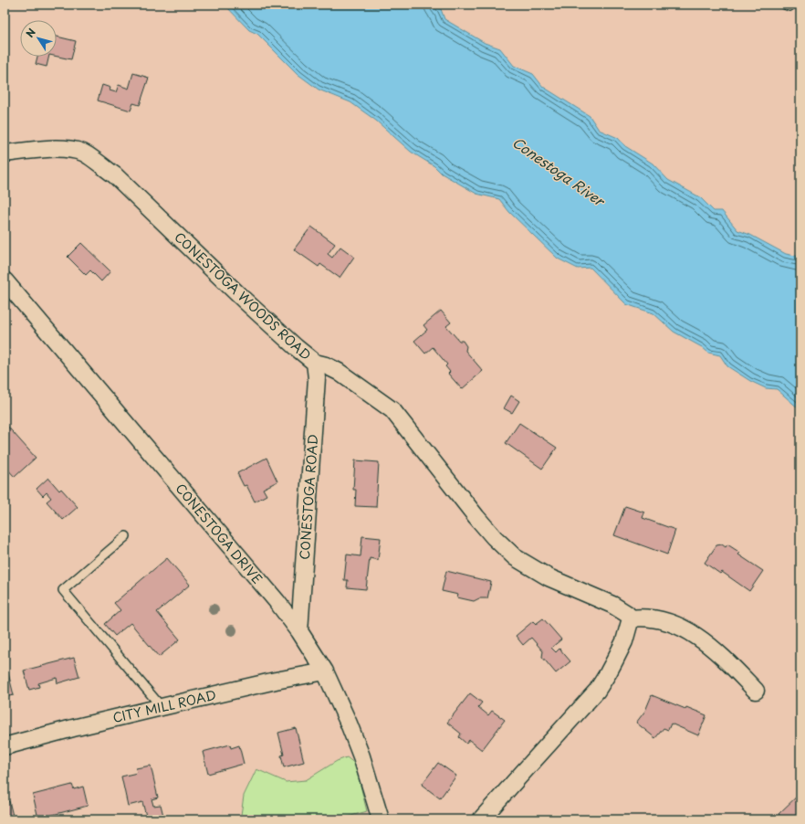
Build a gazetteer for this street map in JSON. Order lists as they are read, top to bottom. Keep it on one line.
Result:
{"streets":{"street":["CONESTOGA WOODS ROAD","CONESTOGA ROAD","CONESTOGA DRIVE","CITY MILL ROAD"]},"crossings":[["CONESTOGA WOODS ROAD","CONESTOGA ROAD"],["CONESTOGA ROAD","CONESTOGA DRIVE"],["CONESTOGA DRIVE","CITY MILL ROAD"]],"water":["Conestoga River"],"north":"top left"}
